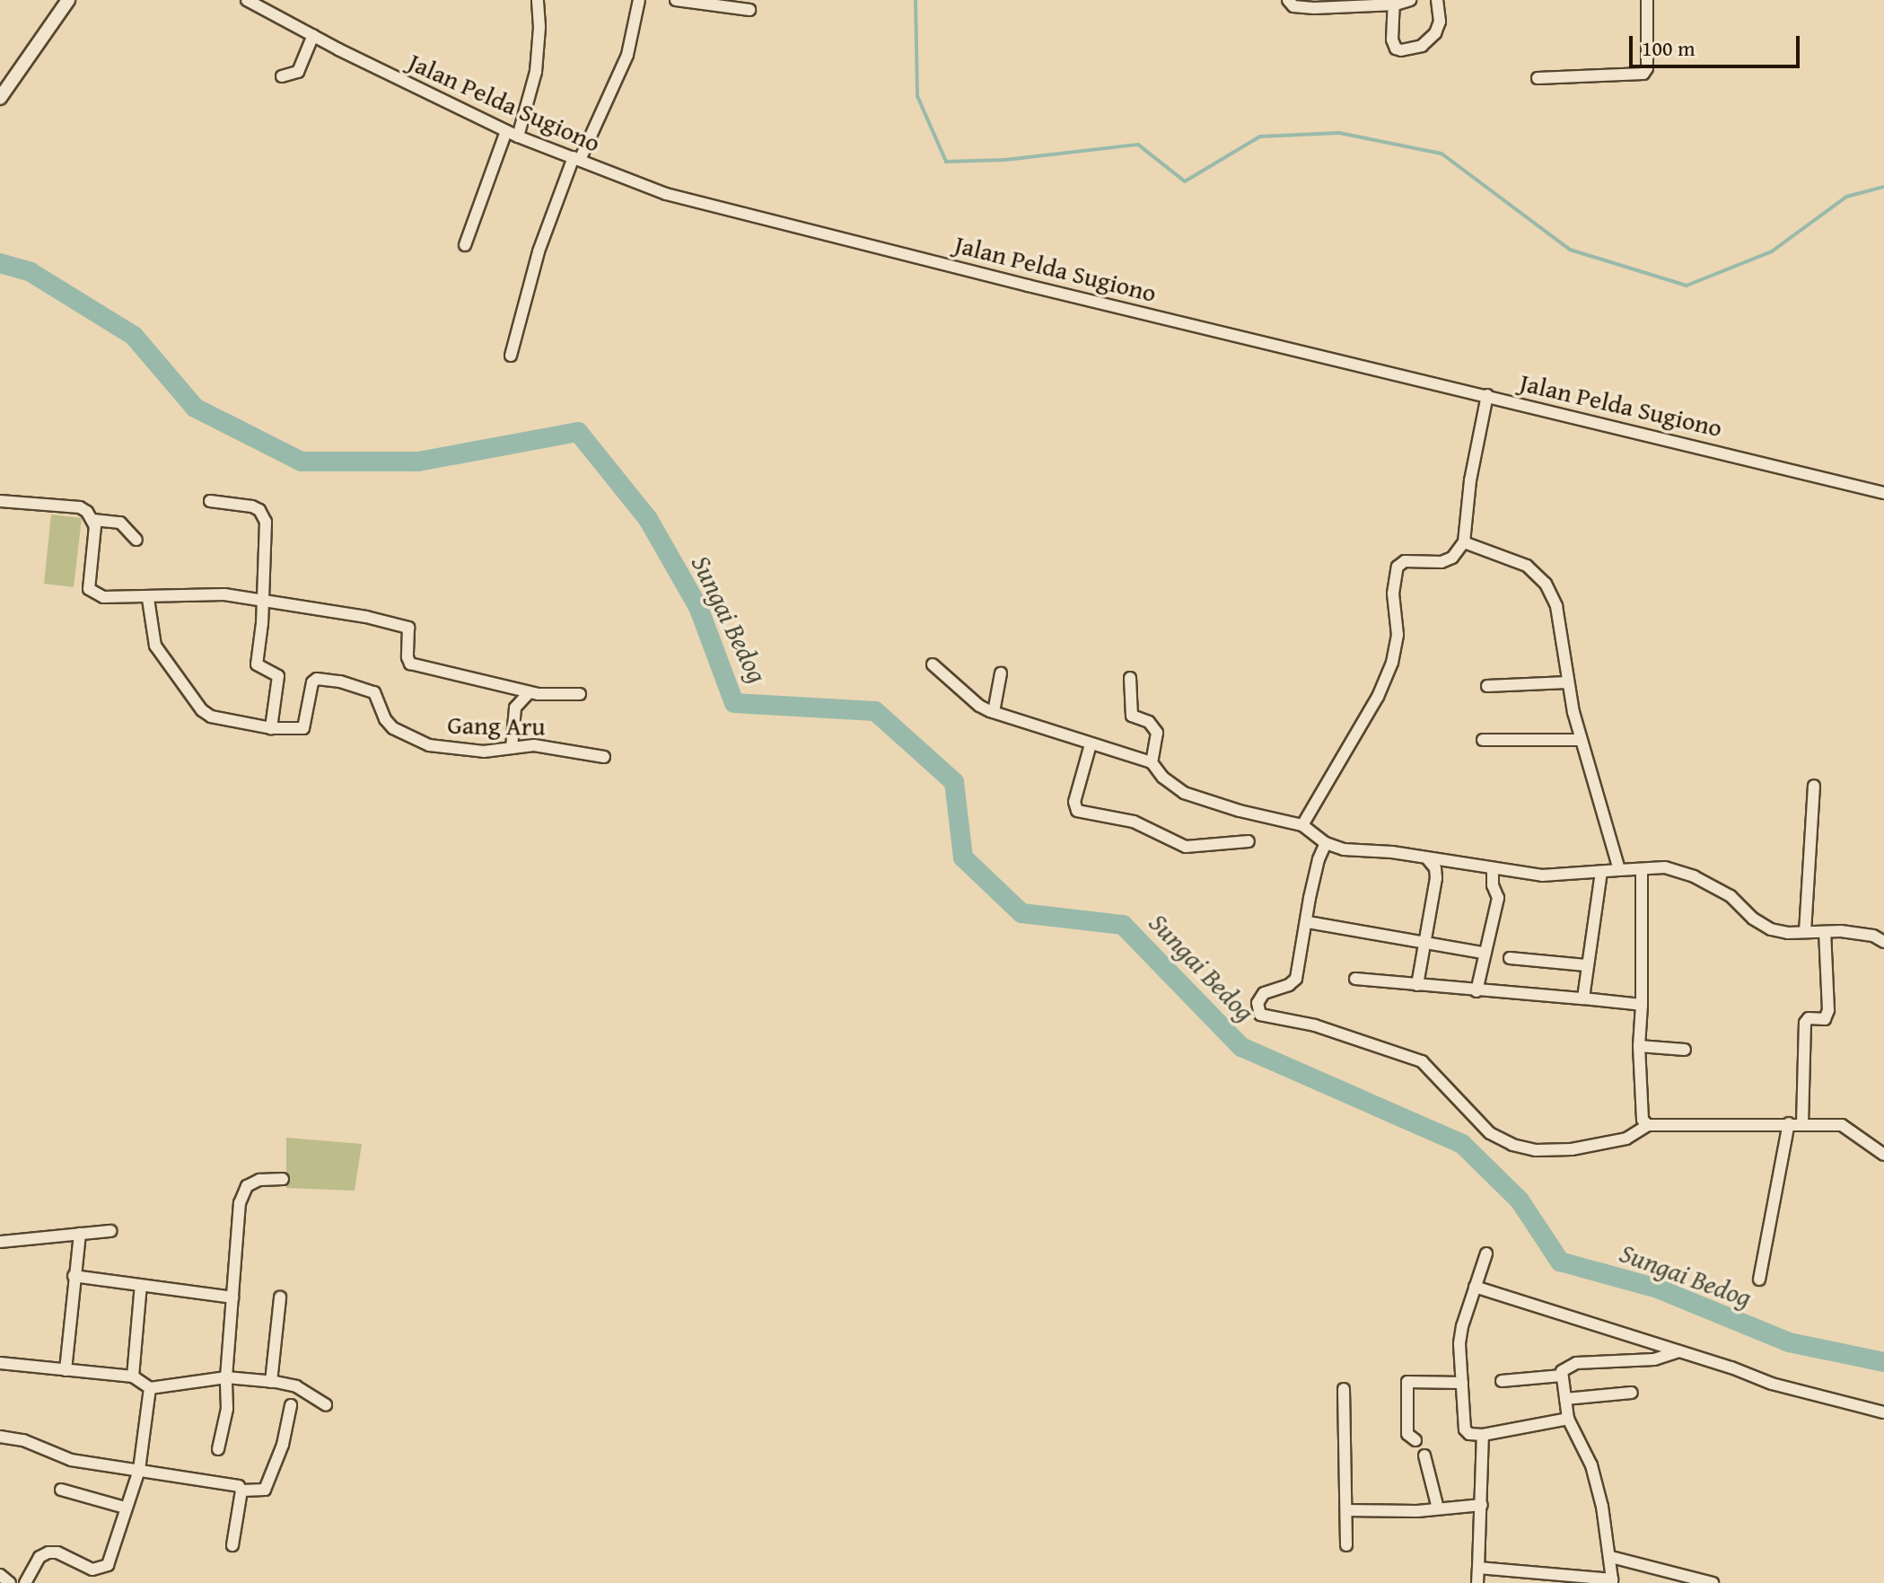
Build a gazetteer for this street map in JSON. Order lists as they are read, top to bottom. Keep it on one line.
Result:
{"streets":{"street":["Jalan Pelda Sugiono","Gang Aru"]},"water":["Sungai Bedog"],"scale_bar":"100 m"}
